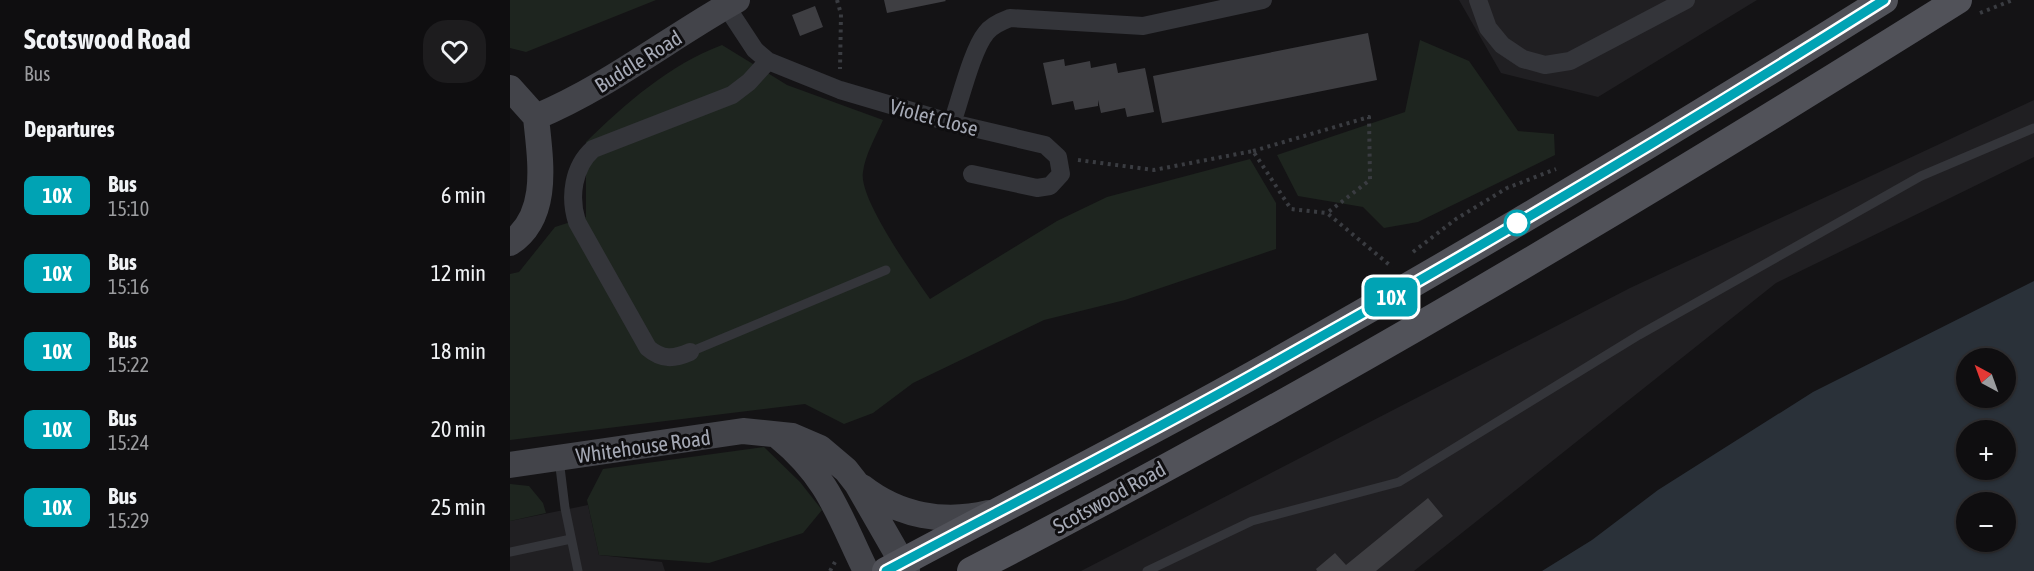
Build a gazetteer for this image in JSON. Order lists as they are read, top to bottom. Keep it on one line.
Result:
{"streets":{"main road":["Buddle Road","Whitehouse Road","Scotswood Road"],"street":["Violet Close"]},"crossings":[["Buddle Road","Violet Close"],["Whitehouse Road","Scotswood Road"]],"lines":["bus line 10X"],"north":"top left","page":{"heading":[["Scotswood Road","Bus"],"Departures"],"on_map":"10X","list":[{"mark":"10X","name":"Bus","note":"15:10","value":"6 min"},{"mark":"10X","name":"Bus","note":"15:16","value":"12 min"},{"mark":"10X","name":"Bus","note":"15:22","value":"18 min"},{"mark":"10X","name":"Bus","note":"15:24","value":"20 min"},{"mark":"10X","name":"Bus","note":"15:29","value":"25 min"}],"map_buttons":["+","−"]}}
